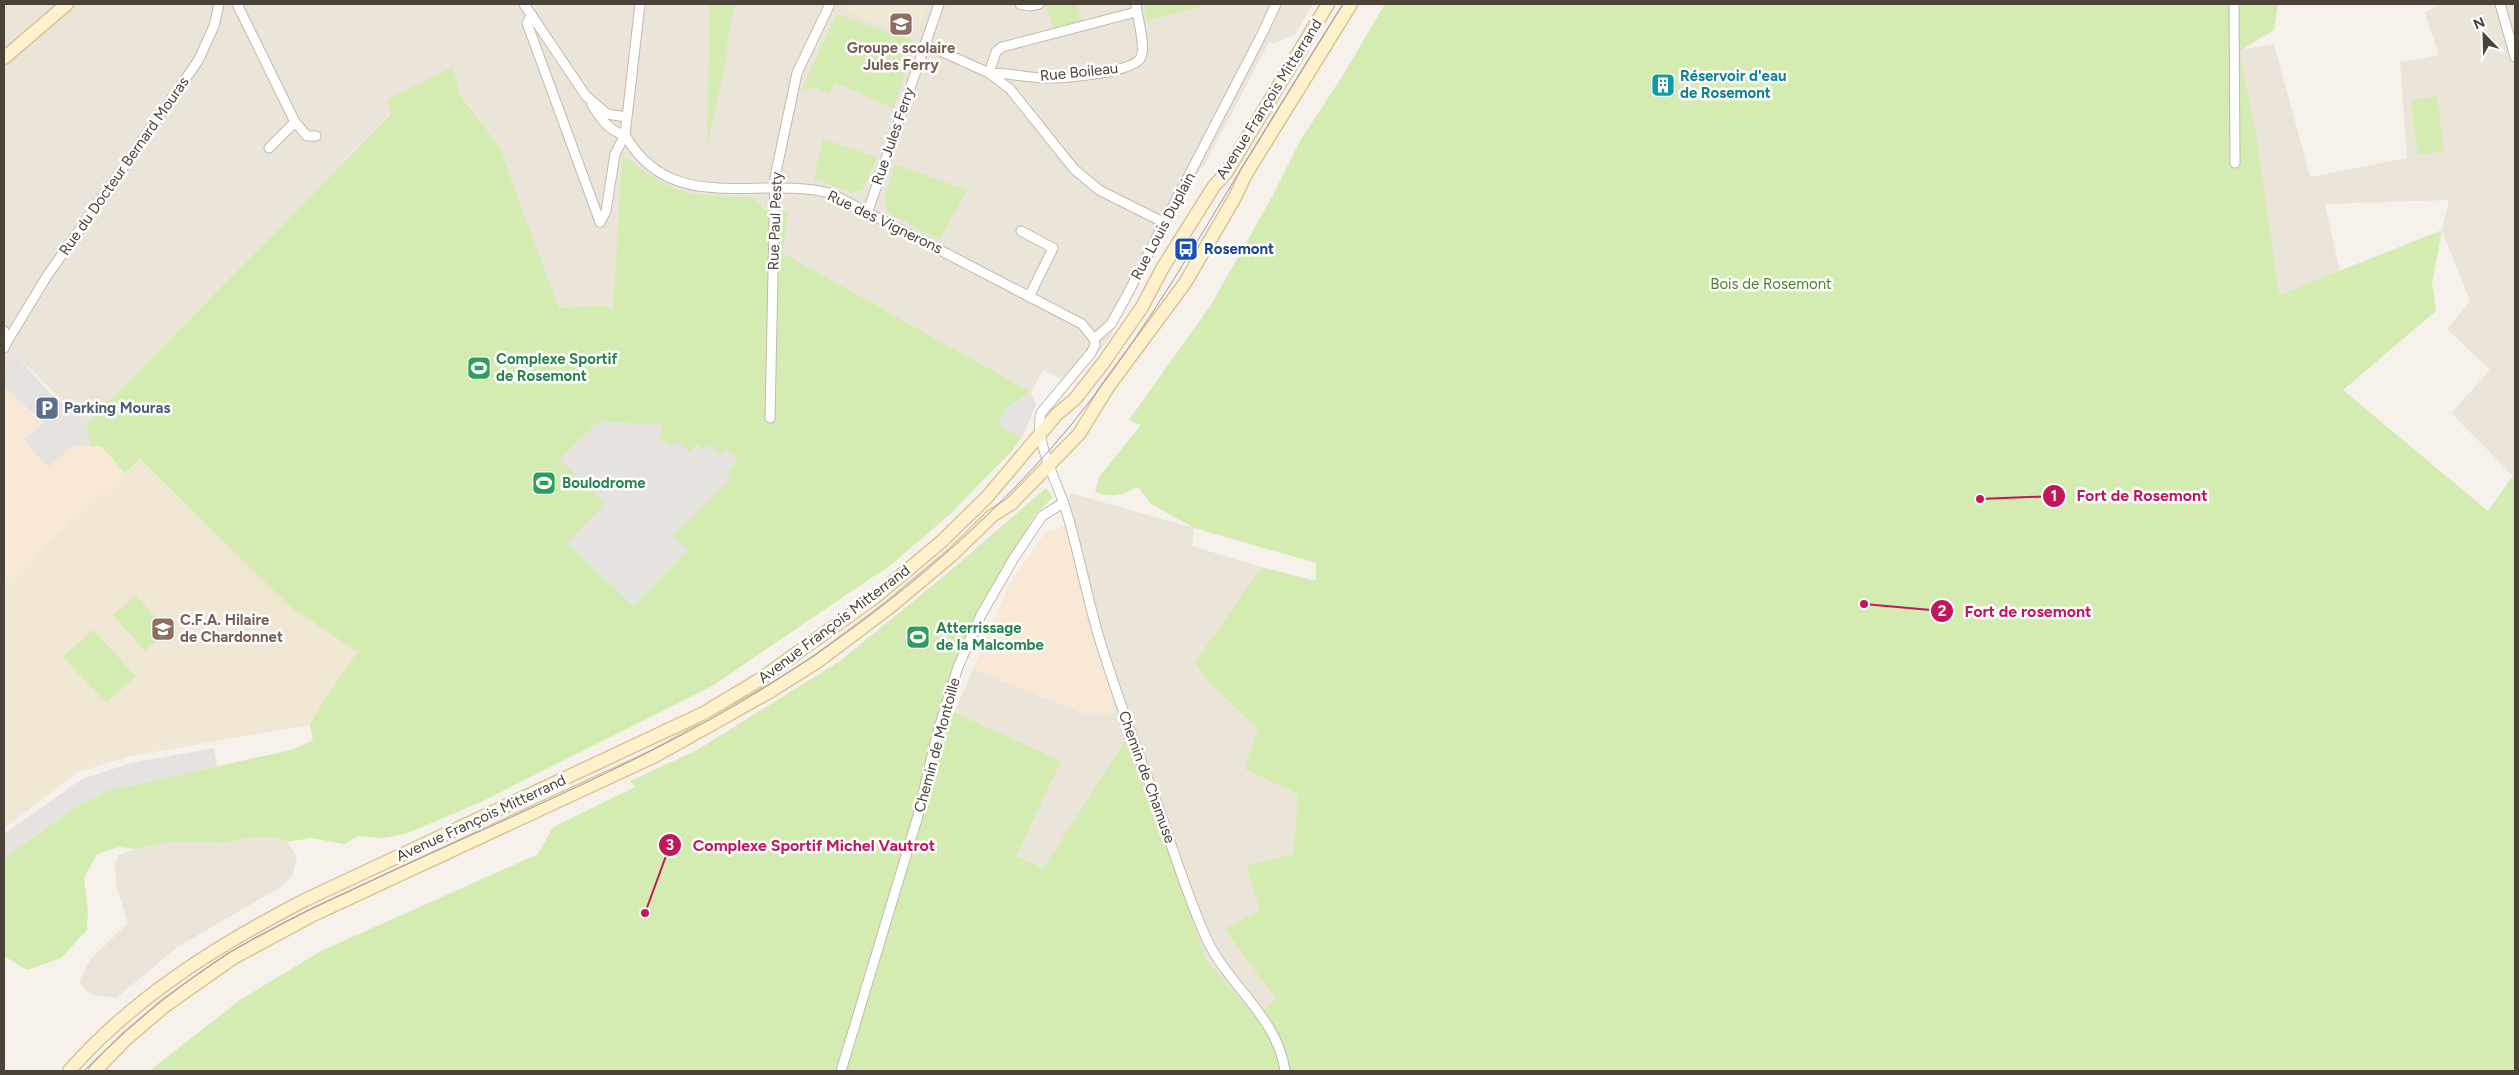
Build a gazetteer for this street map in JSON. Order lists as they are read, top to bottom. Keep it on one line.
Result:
{"streets":{"main road":["Avenue François Mitterrand"],"street":["Rue Boileau","Rue Jules Ferry","Rue du Docteur Bernard Mouras","Rue Paul Pesty","Rue des Vignerons","Rue Louis Duplain","Chemin de Montoille","Chemin de Chamuse"]},"crossings":[["Avenue François Mitterrand","Rue Louis Duplain"],["Avenue François Mitterrand","Chemin de Chamuse"],["Rue Jules Ferry","Rue des Vignerons"],["Rue Paul Pesty","Rue des Vignerons"],["Rue des Vignerons","Rue Louis Duplain"],["Rue Louis Duplain","Chemin de Chamuse"],["Chemin de Montoille","Chemin de Chamuse"]],"parks":["Bois de Rosemont"],"places":{"school or university":["Groupe scolaire Jules Ferry","C.F.A. Hilaire de Chardonnet"],"building":["Réservoir d'eau de Rosemont"],"bus stop":["Rosemont"],"sports":["Complexe Sportif de Rosemont","Boulodrome","Atterrissage de la Malcombe"],"parking":["Parking Mouras"],"other":["Fort de Rosemont","Fort de rosemont","Complexe Sportif Michel Vautrot"]},"north":"top left"}
